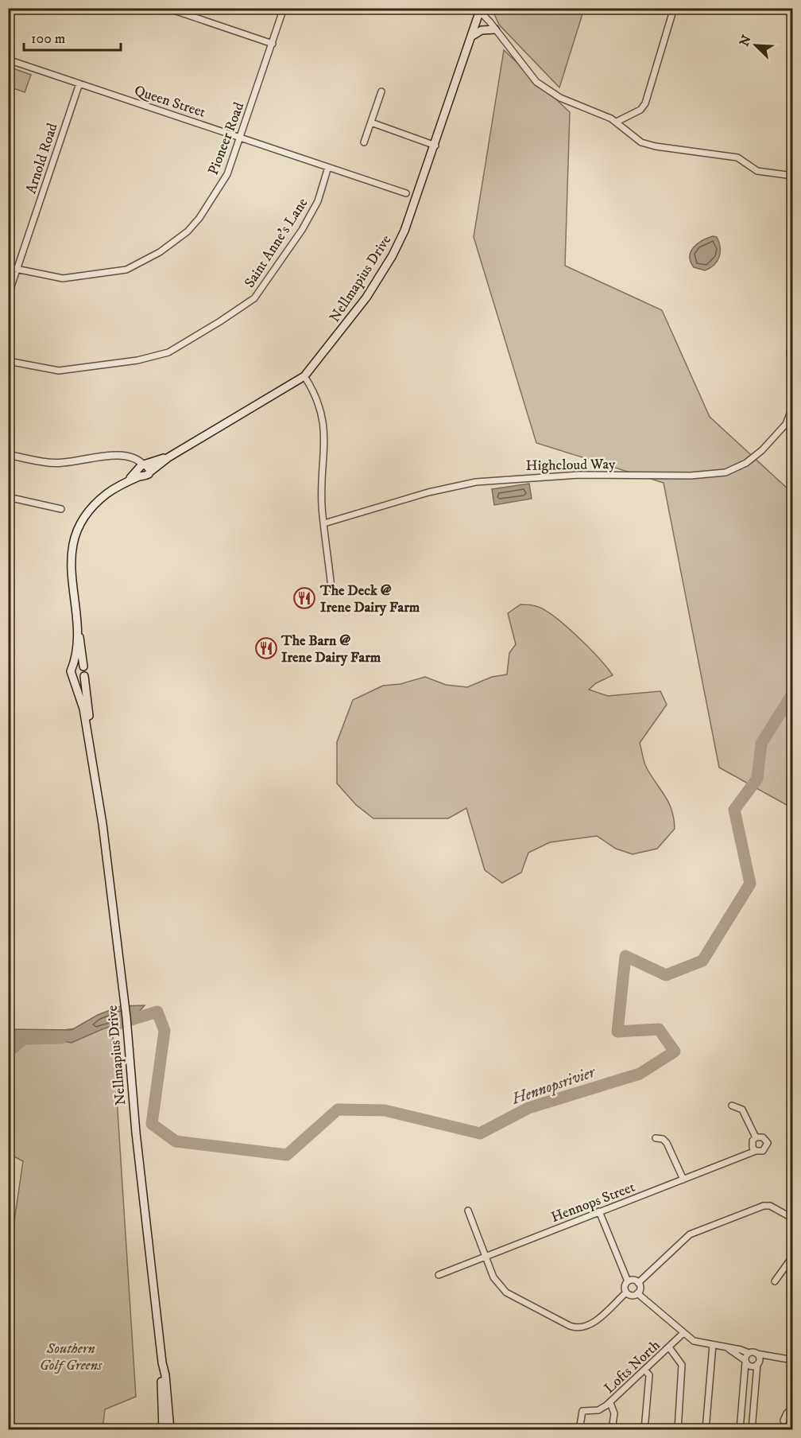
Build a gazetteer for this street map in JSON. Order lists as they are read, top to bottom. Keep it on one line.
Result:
{"streets":{"main road":["Nellmapius Drive"],"street":["Queen Street","Pioneer Road","Arnold Road","Saint Anne's Lane","Highcloud Way","Hennops Street","Lofts North"]},"crossings":[["Queen Street","Pioneer Road"],["Queen Street","Arnold Road"],["Queen Street","Saint Anne's Lane"],["Pioneer Road","Arnold Road"]],"water":["Hennopsrivier"],"parks":["Southern Golf Greens"],"places":{"restaurant":["The Deck @ Irene Dairy Farm","The Barn @ Irene Dairy Farm"]},"scale_bar":"100 m","north":"top left"}
